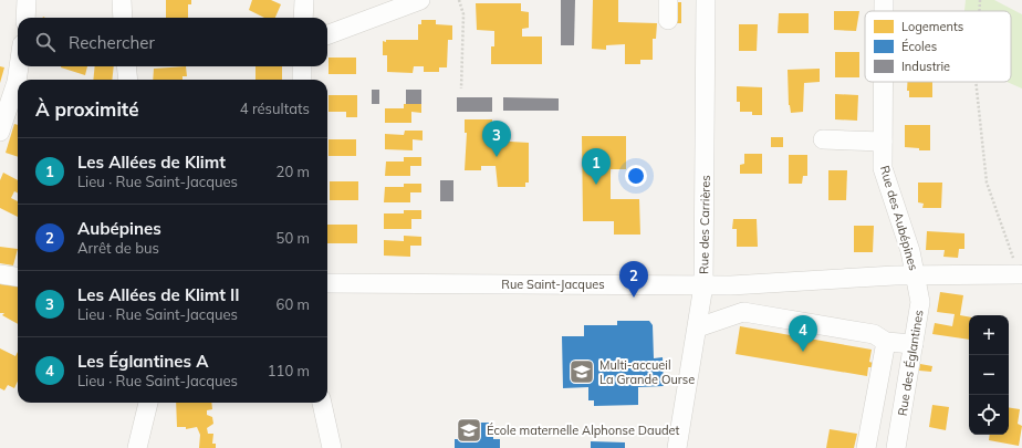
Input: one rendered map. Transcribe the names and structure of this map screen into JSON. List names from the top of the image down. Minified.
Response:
{"streets":{"street":["Rue des Aubépines","Rue des Carrières","Rue Saint-Jacques","Rue des Églantines"]},"crossings":[["Rue des Aubépines","Rue Saint-Jacques"],["Rue des Aubépines","Rue des Églantines"],["Rue des Carrières","Rue Saint-Jacques"],["Rue Saint-Jacques","Rue des Églantines"]],"places":{"school or university":["Multi-accueil La Grande Ourse","École maternelle Alphonse Daudet"]},"legend":["Logements","Écoles","Industrie"],"page":{"search":"Rechercher","heading":["À proximité","4 résultats"],"pins":["3","1","2","4"],"list":[{"mark":"1","name":"Les Allées de Klimt","note":"Lieu · Rue Saint-Jacques","value":"20 m"},{"mark":"2","name":"Aubépines","note":"Arrêt de bus","value":"50 m"},{"mark":"3","name":"Les Allées de Klimt II","note":"Lieu · Rue Saint-Jacques","value":"60 m"},{"mark":"4","name":"Les Églantines A","note":"Lieu · Rue Saint-Jacques","value":"110 m"}],"map_buttons":["+","−"]}}
